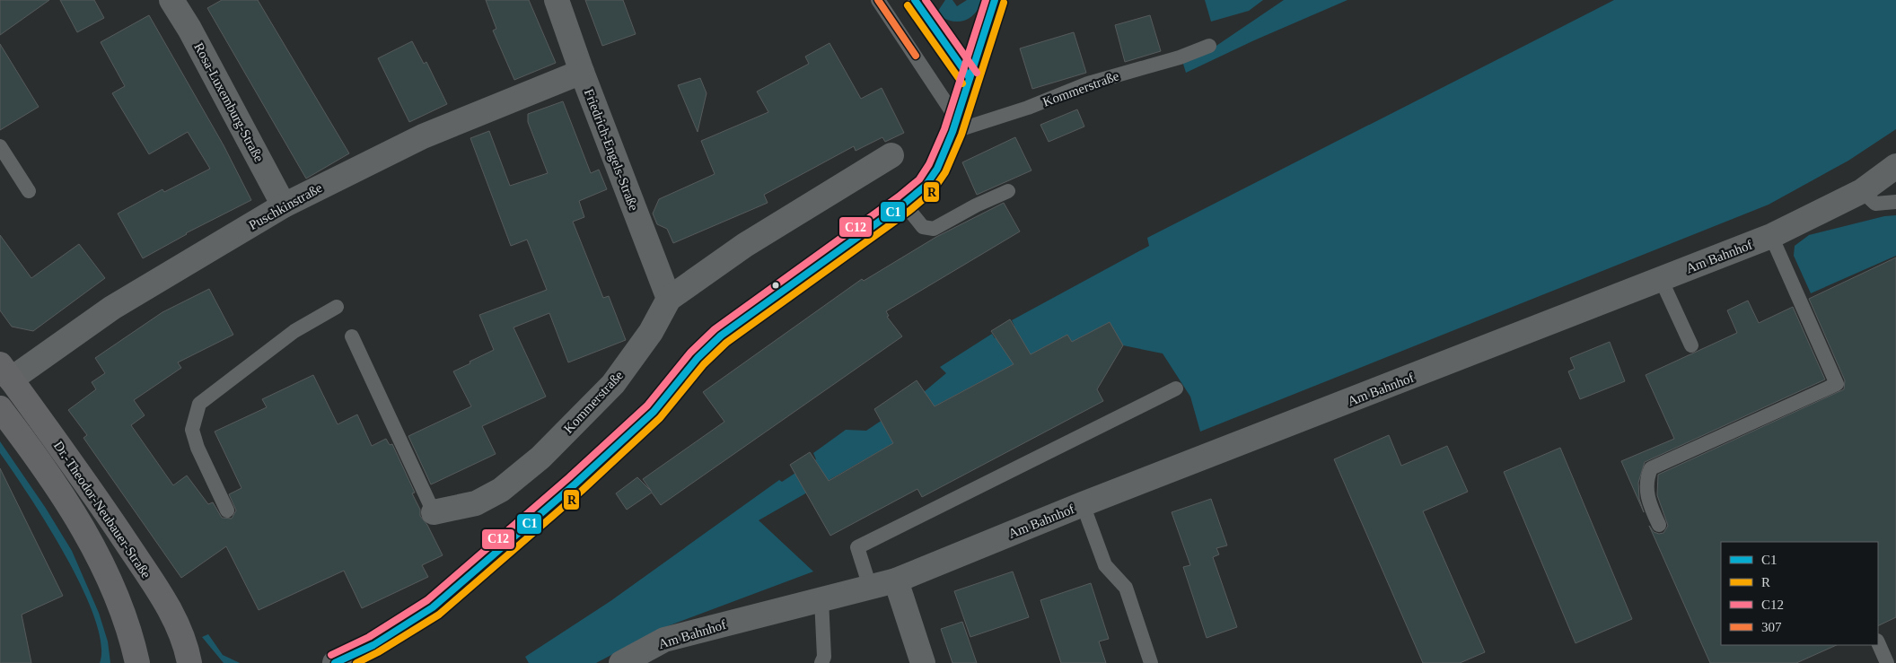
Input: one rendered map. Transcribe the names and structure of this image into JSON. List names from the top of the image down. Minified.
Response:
{"streets":{"main road":["Dr.-Theodor-Neubauer-Straße"],"street":["Kommerstraße","Rosa-Luxemburg-Straße","Friedrich-Engels-Straße","Puschkinstraße","Am Bahnhof"]},"crossings":[["Kommerstraße","Friedrich-Engels-Straße"],["Rosa-Luxemburg-Straße","Puschkinstraße"],["Friedrich-Engels-Straße","Puschkinstraße"],["Puschkinstraße","Dr.-Theodor-Neubauer-Straße"]],"lines":["transit line C1","transit line C12","transit line 307","transit line R"],"legend":["C1","R","C12","307"]}
